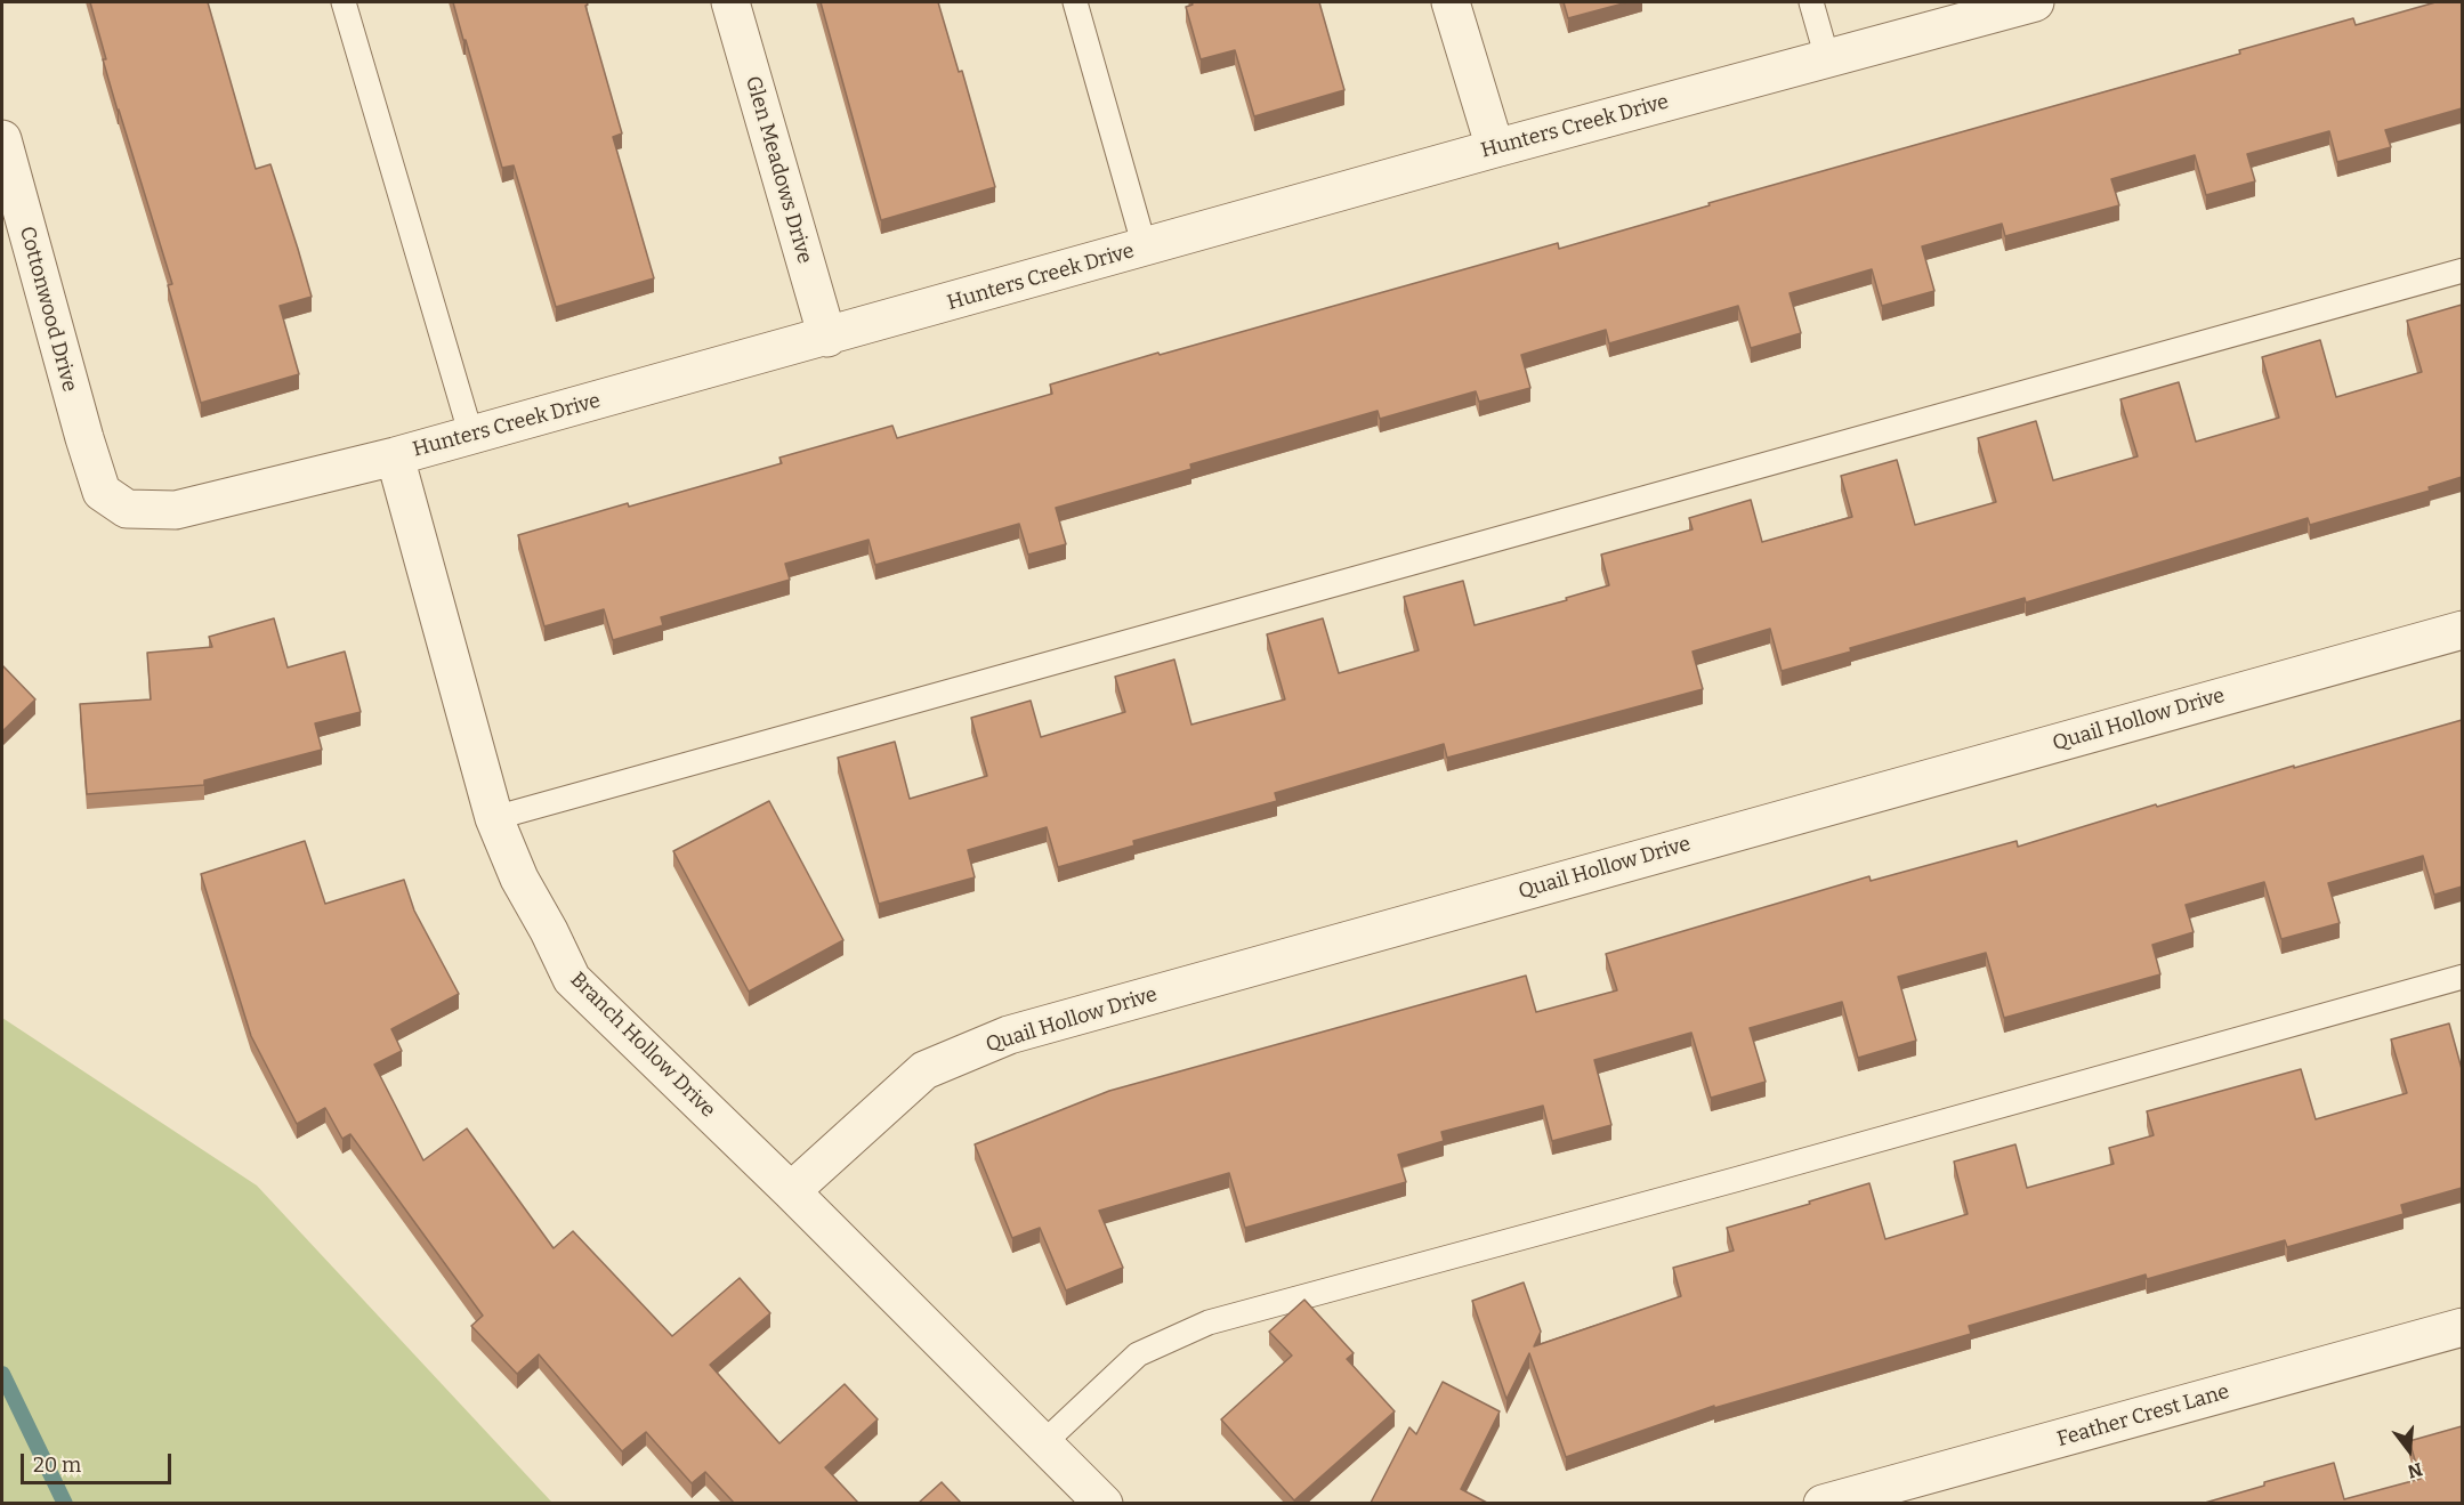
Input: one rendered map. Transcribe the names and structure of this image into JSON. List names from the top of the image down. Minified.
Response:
{"streets":{"street":["Hunters Creek Drive","Glen Meadows Drive","Cottonwood Drive","Quail Hollow Drive","Branch Hollow Drive","Feather Crest Lane"]},"crossings":[["Hunters Creek Drive","Glen Meadows Drive"],["Hunters Creek Drive","Cottonwood Drive"],["Hunters Creek Drive","Branch Hollow Drive"],["Quail Hollow Drive","Branch Hollow Drive"]],"scale_bar":"20 m","north":"bottom"}
